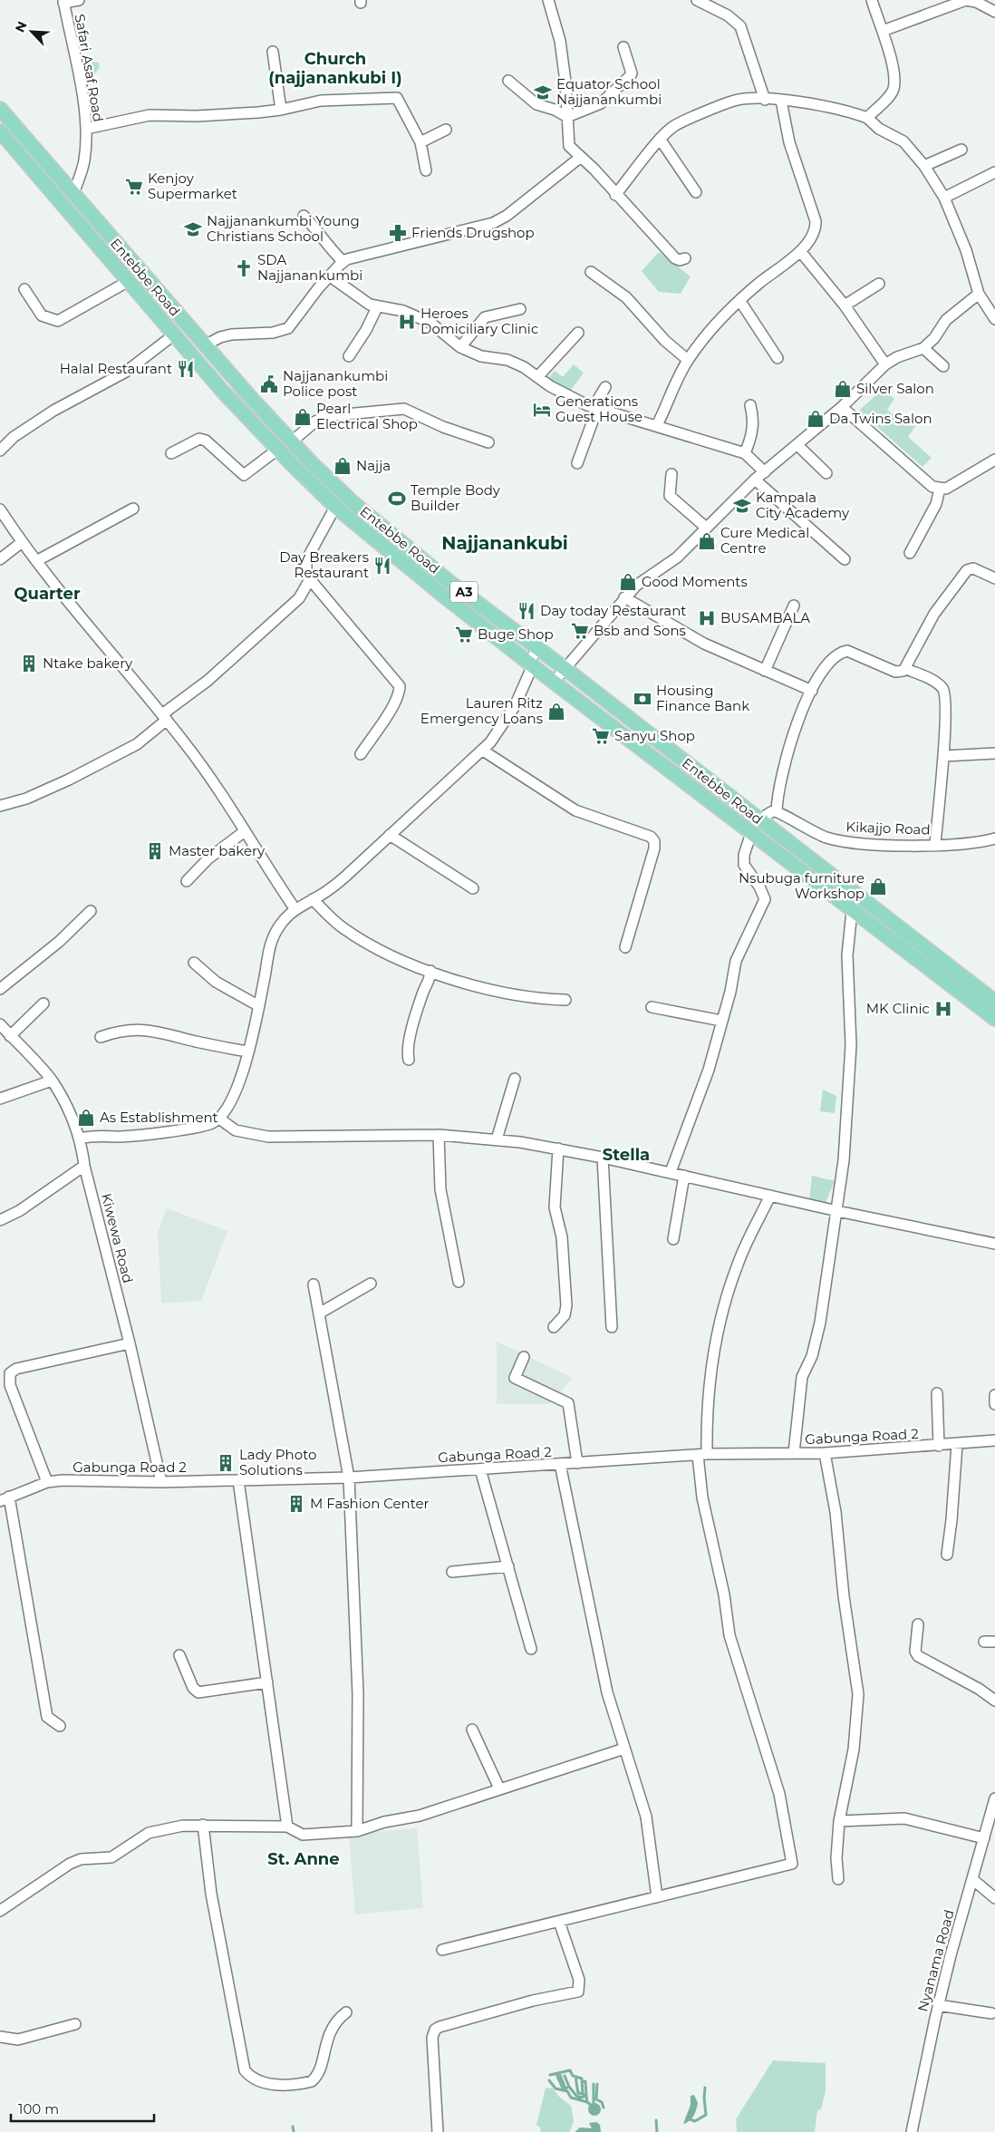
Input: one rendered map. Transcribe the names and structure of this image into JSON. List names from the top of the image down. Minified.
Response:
{"streets":{"main road":["Entebbe Road","A3"],"street":["Safari Asaf Road","Kikajjo Road","Kiwewa Road","Gabunga Road 2","Nyanama Road"]},"crossings":[["Safari Asaf Road","Entebbe Road"],["Kiwewa Road","Gabunga Road 2"]],"districts":["Church (najjanankubi I)","Najjanankubi","Quarter","Stella","St. Anne"],"places":{"school or university":["Equator School Najjanankumbi","Najjanankumbi Young Christians School","Kampala City Academy"],"supermarket":["Kenjoy Supermarket","Bsb and Sons","Buge Shop","Sanyu Shop"],"pharmacy":["Friends Drugshop"],"church":["SDA Najjanankumbi"],"hospital":["Heroes Domiciliary Clinic","BUSAMBALA","MK Clinic"],"restaurant":["Halal Restaurant","Day Breakers Restaurant","Day today Restaurant"],"public building":["Najjanankumbi Police post"],"shop":["Silver Salon","Pearl Electrical Shop","Da Twins Salon","Najja","Cure Medical Centre","Good Moments","Lauren Ritz Emergency Loans","Nsubuga furniture Workshop","As Establishment"],"hotel":["Generations Guest House"],"sports":["Temple Body Builder"],"building":["Ntake bakery","Master bakery","Lady Photo Solutions","M Fashion Center"],"bank":["Housing Finance Bank"]},"scale_bar":"100 m","north":"top left"}
